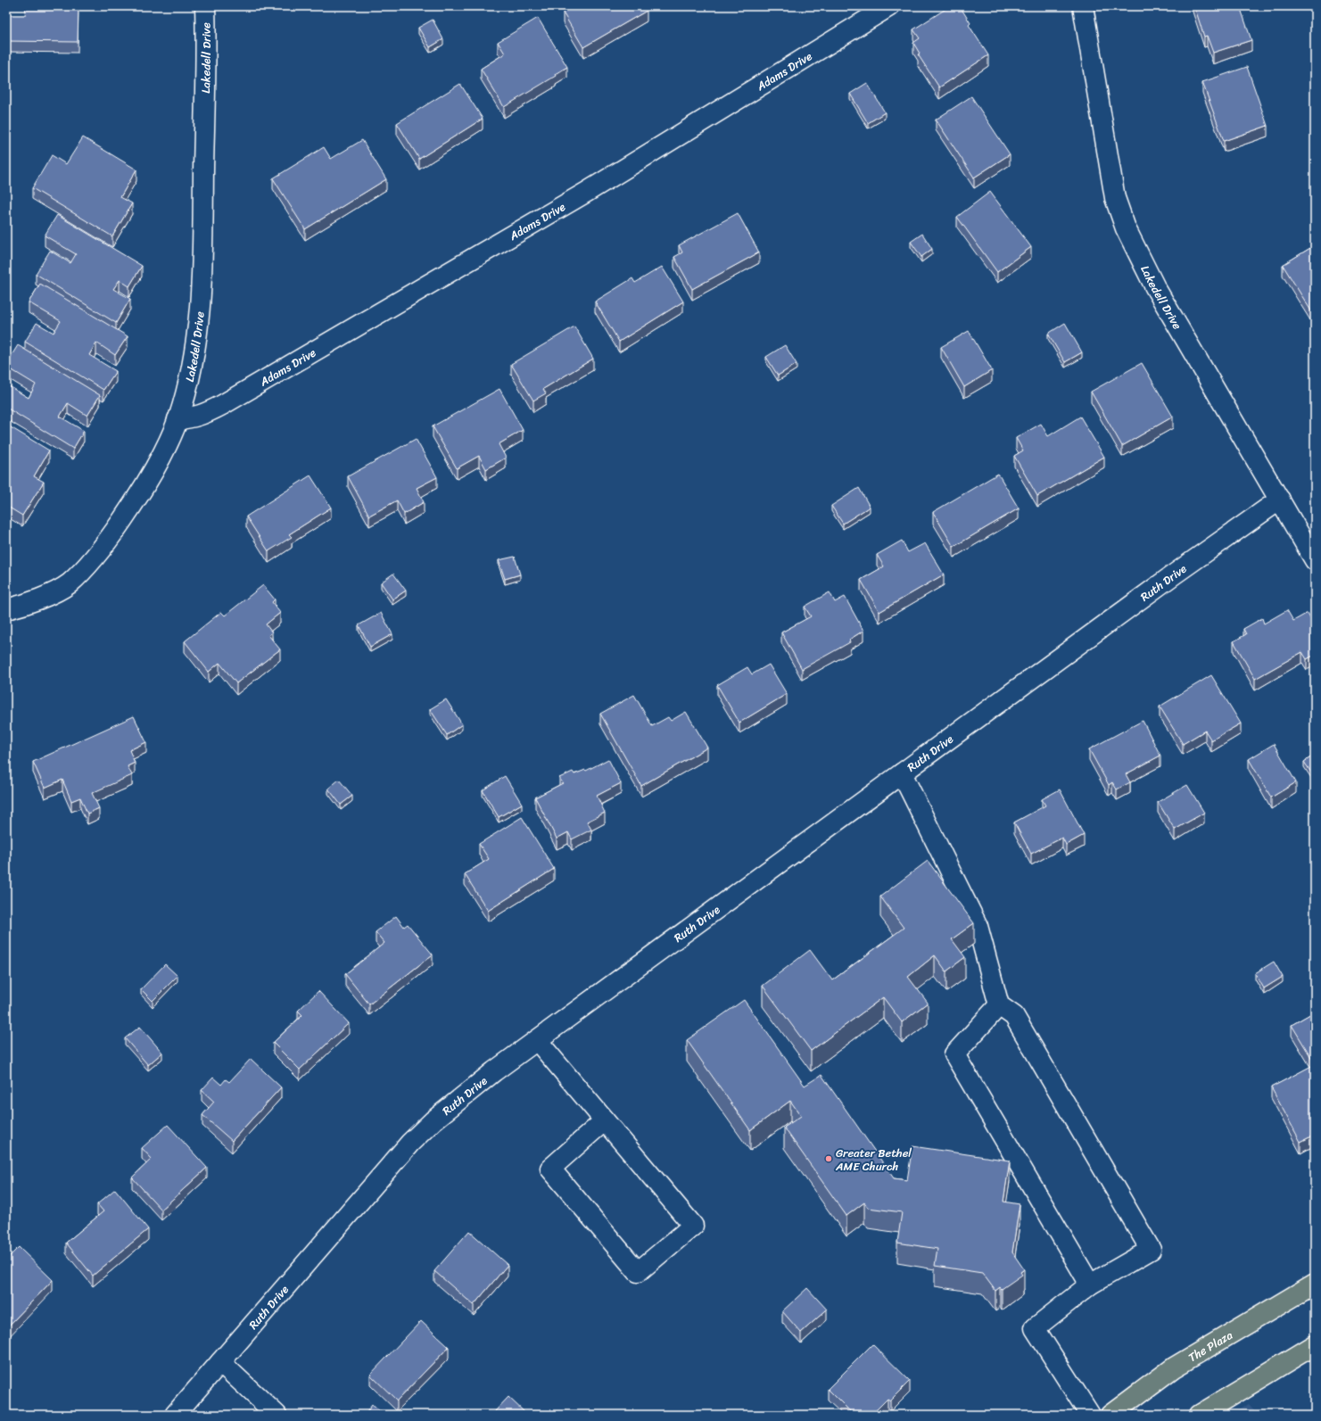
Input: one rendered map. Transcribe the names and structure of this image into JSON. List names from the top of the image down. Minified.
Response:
{"streets":{"main road":["The Plaza"],"street":["Lakedell Drive","Adams Drive","Ruth Drive"]},"crossings":[["Lakedell Drive","Adams Drive"],["Lakedell Drive","Ruth Drive"]],"places":["Greater Bethel AME Church"]}
